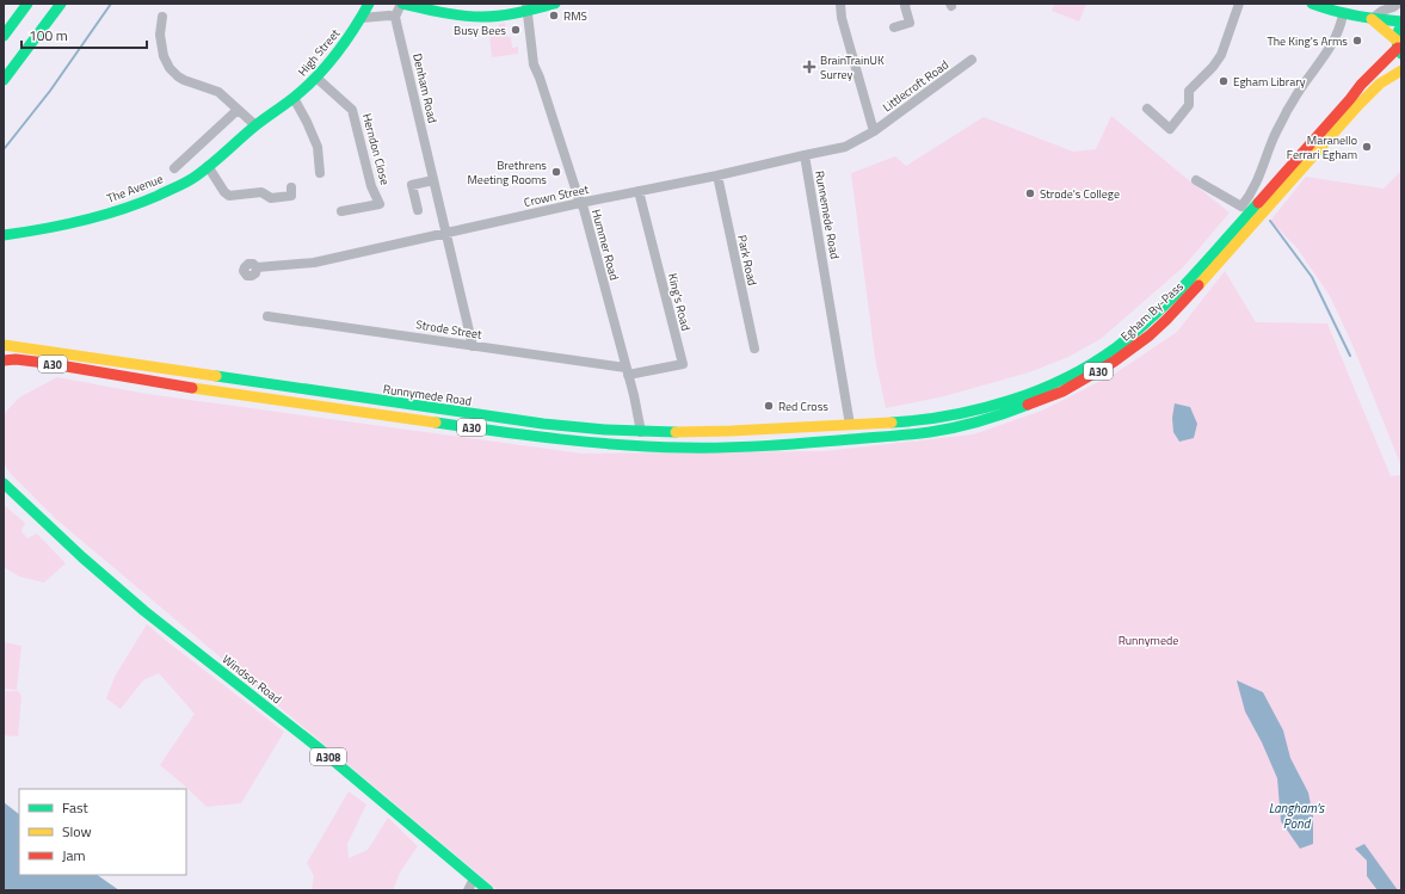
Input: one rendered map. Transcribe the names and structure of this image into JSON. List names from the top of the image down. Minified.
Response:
{"streets":{"main road":["High Street","The Avenue","Egham By-Pass","A30","Runnymede Road","Windsor Road","A308"],"street":["Littlecroft Road","Denham Road","Herndon Close","Crown Street","Runnemede Road","Hummer Road","Park Road","King's Road","Strode Street"]},"crossings":[["High Street","Herndon Close"],["High Street","The Avenue"],["Littlecroft Road","Runnemede Road"],["Denham Road","Crown Street"],["Denham Road","Strode Street"],["Crown Street","Runnemede Road"],["Crown Street","Hummer Road"],["Crown Street","Park Road"],["Crown Street","King's Road"],["Runnemede Road","Egham By-Pass"],["Runnemede Road","Runnymede Road"],["Hummer Road","King's Road"],["Hummer Road","Strode Street"],["Hummer Road","Runnymede Road"],["King's Road","Strode Street"],["Egham By-Pass","Runnymede Road"]],"water":["Langham's Pond"],"parks":["Runnymede"],"places":{"other":["RMS","Busy Bees","The King's Arms","Egham Library","Maranello Ferrari Egham","Brethrens Meeting Rooms","Strode's College","Red Cross"],"health":["BrainTrainUK Surrey"]},"legend":["Fast","Slow","Jam"],"scale_bar":"100 m"}
